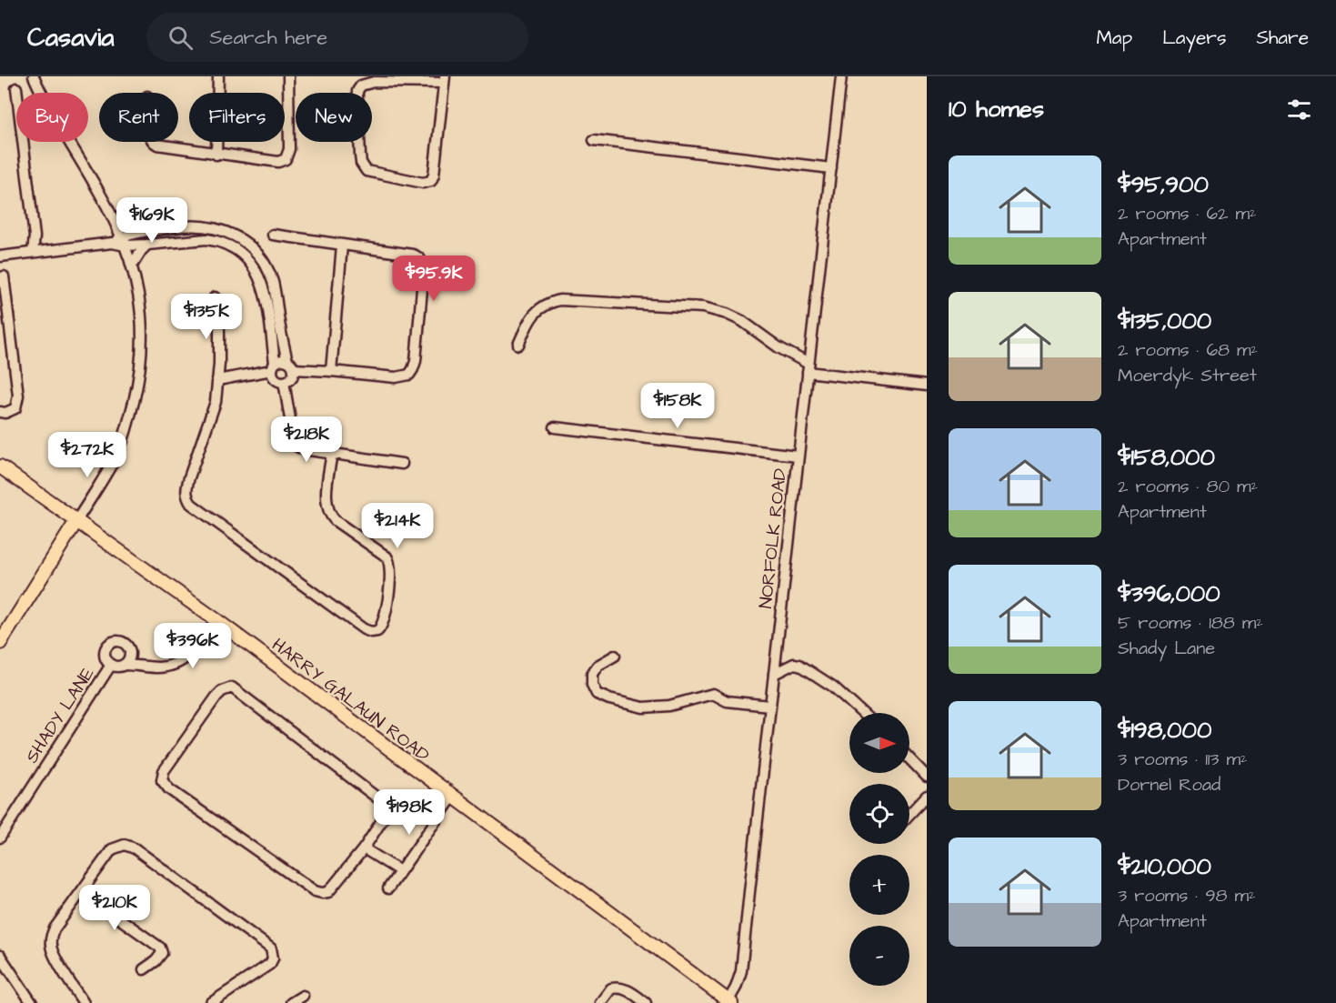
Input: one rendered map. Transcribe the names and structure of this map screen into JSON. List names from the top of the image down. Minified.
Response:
{"streets":{"main road":["HARRY GALAUN ROAD"],"street":["NORFOLK ROAD","SHADY LANE"]},"crossings":[["NORFOLK ROAD","HARRY GALAUN ROAD"],["HARRY GALAUN ROAD","SHADY LANE"]],"north":"right","page":{"header":"Casavia","search":"Search here","nav":["Map","Layers","Share"],"heading":"10 homes","chip":["Buy","Rent","Filters","New"],"list":[{"name":"$95,900","note":"2 rooms · 62 m² · Apartment"},{"name":"$135,000","note":"2 rooms · 68 m² · Moerdyk Street"},{"name":"$158,000","note":"2 rooms · 80 m² · Apartment"},{"name":"$396,000","note":"5 rooms · 188 m² · Shady Lane"},{"name":"$198,000","note":"3 rooms · 113 m² · Dornel Road"},{"name":"$210,000","note":"3 rooms · 98 m² · Apartment"}],"price":["$169K","$95.9K","$135K","$158K","$218K","$272K","$214K","$396K","$198K","$210K"],"map_buttons":["+","−"]}}
